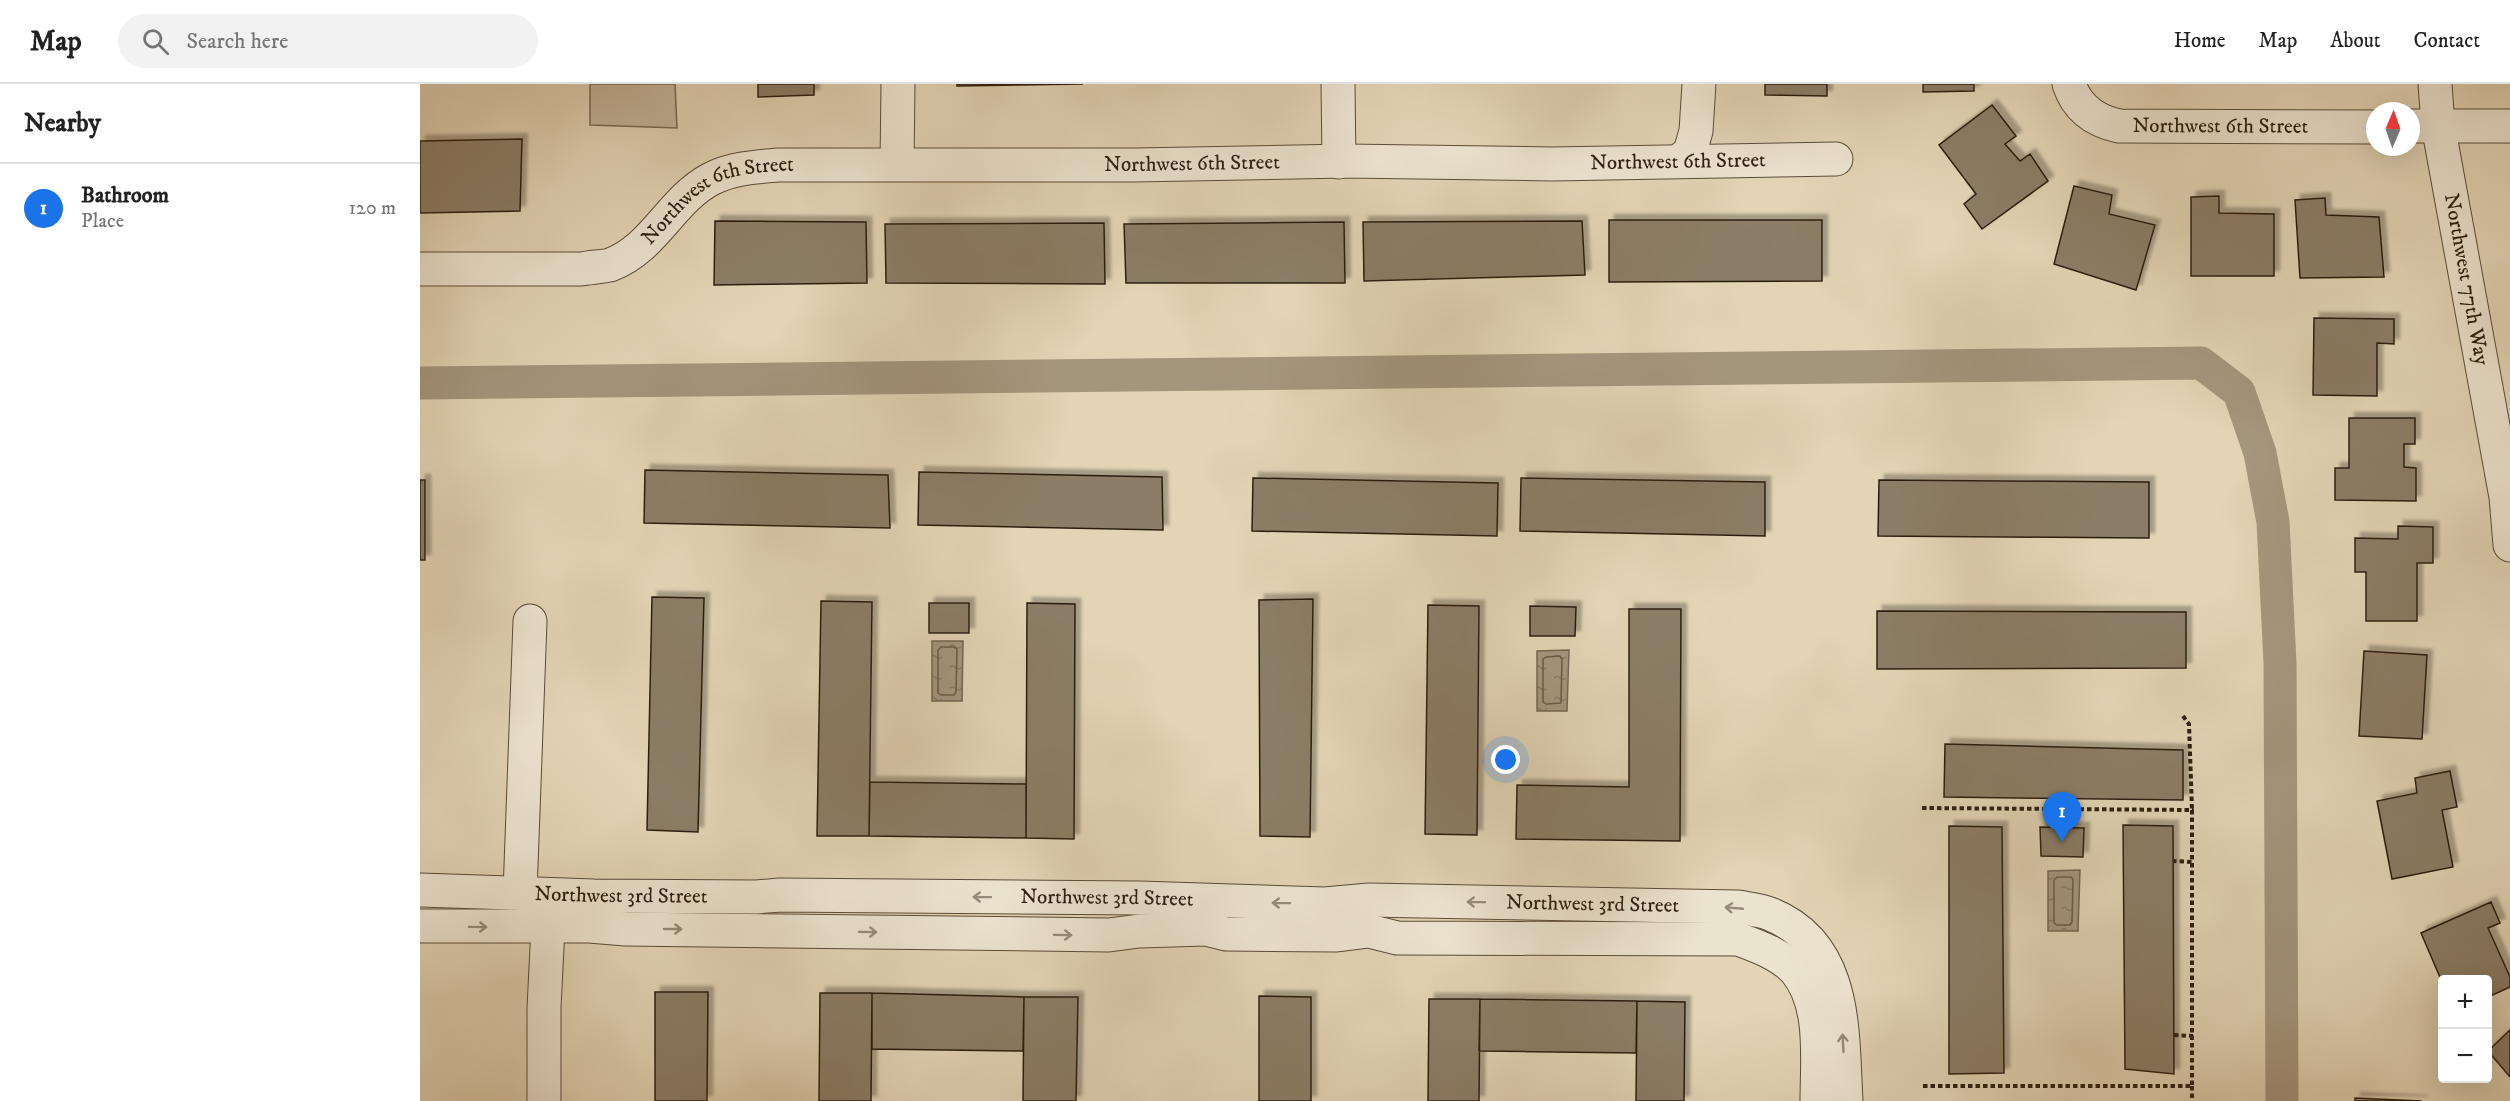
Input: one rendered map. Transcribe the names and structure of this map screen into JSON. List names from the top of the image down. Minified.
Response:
{"streets":{"street":["Northwest 6th Street","Northwest 77th Way","Northwest 3rd Street"]},"north":"top","page":{"header":"Map","search":"Search here","nav":["Home","Map","About","Contact"],"heading":"Nearby","list":[{"mark":"1","name":"Bathroom","note":"Place","value":"120 m"}],"pins":"1","map_buttons":["+","−"]}}
